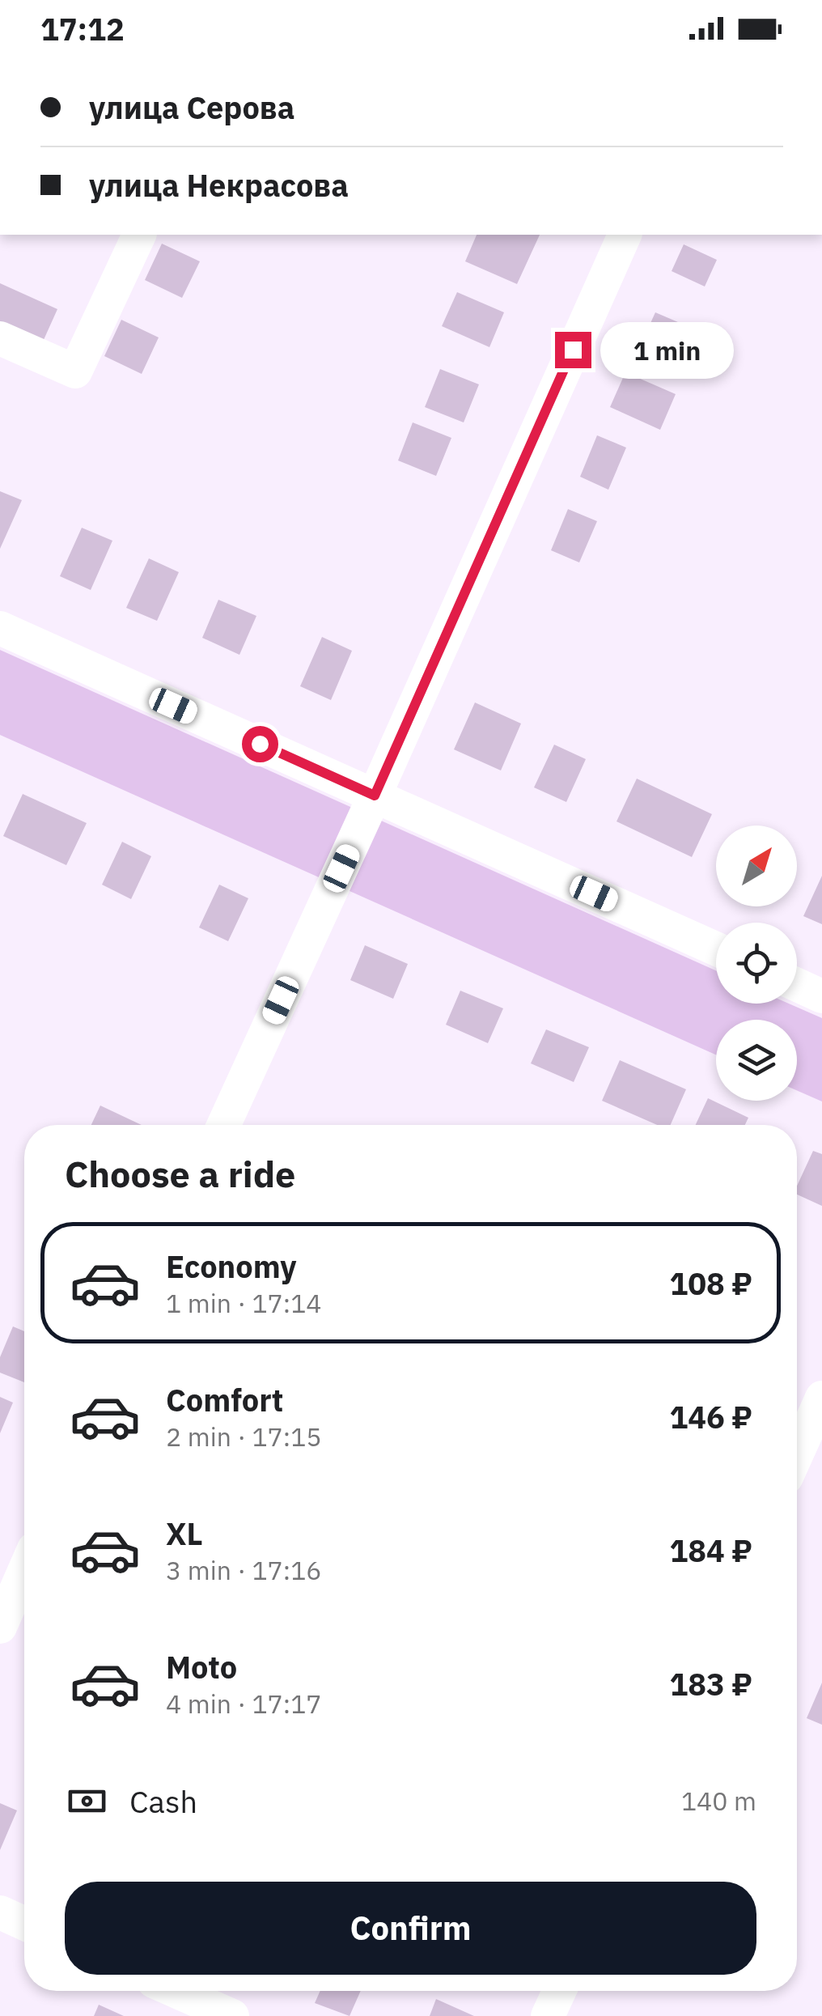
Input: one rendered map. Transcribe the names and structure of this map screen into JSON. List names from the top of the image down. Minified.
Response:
{"north":"top right","page":{"status":"17:12","banner":["улица Серова","улица Некрасова"],"bubble":"1 min","heading":"Choose a ride","list":[{"name":"Economy","note":"1 min · 17:14","value":"108 ₽"},{"name":"Comfort","note":"2 min · 17:15","value":"146 ₽"},{"name":"XL","note":"3 min · 17:16","value":"184 ₽"},{"name":"Moto","note":"4 min · 17:17","value":"183 ₽"}],"pay":["Cash","140 m"],"buttons":"Confirm"}}
